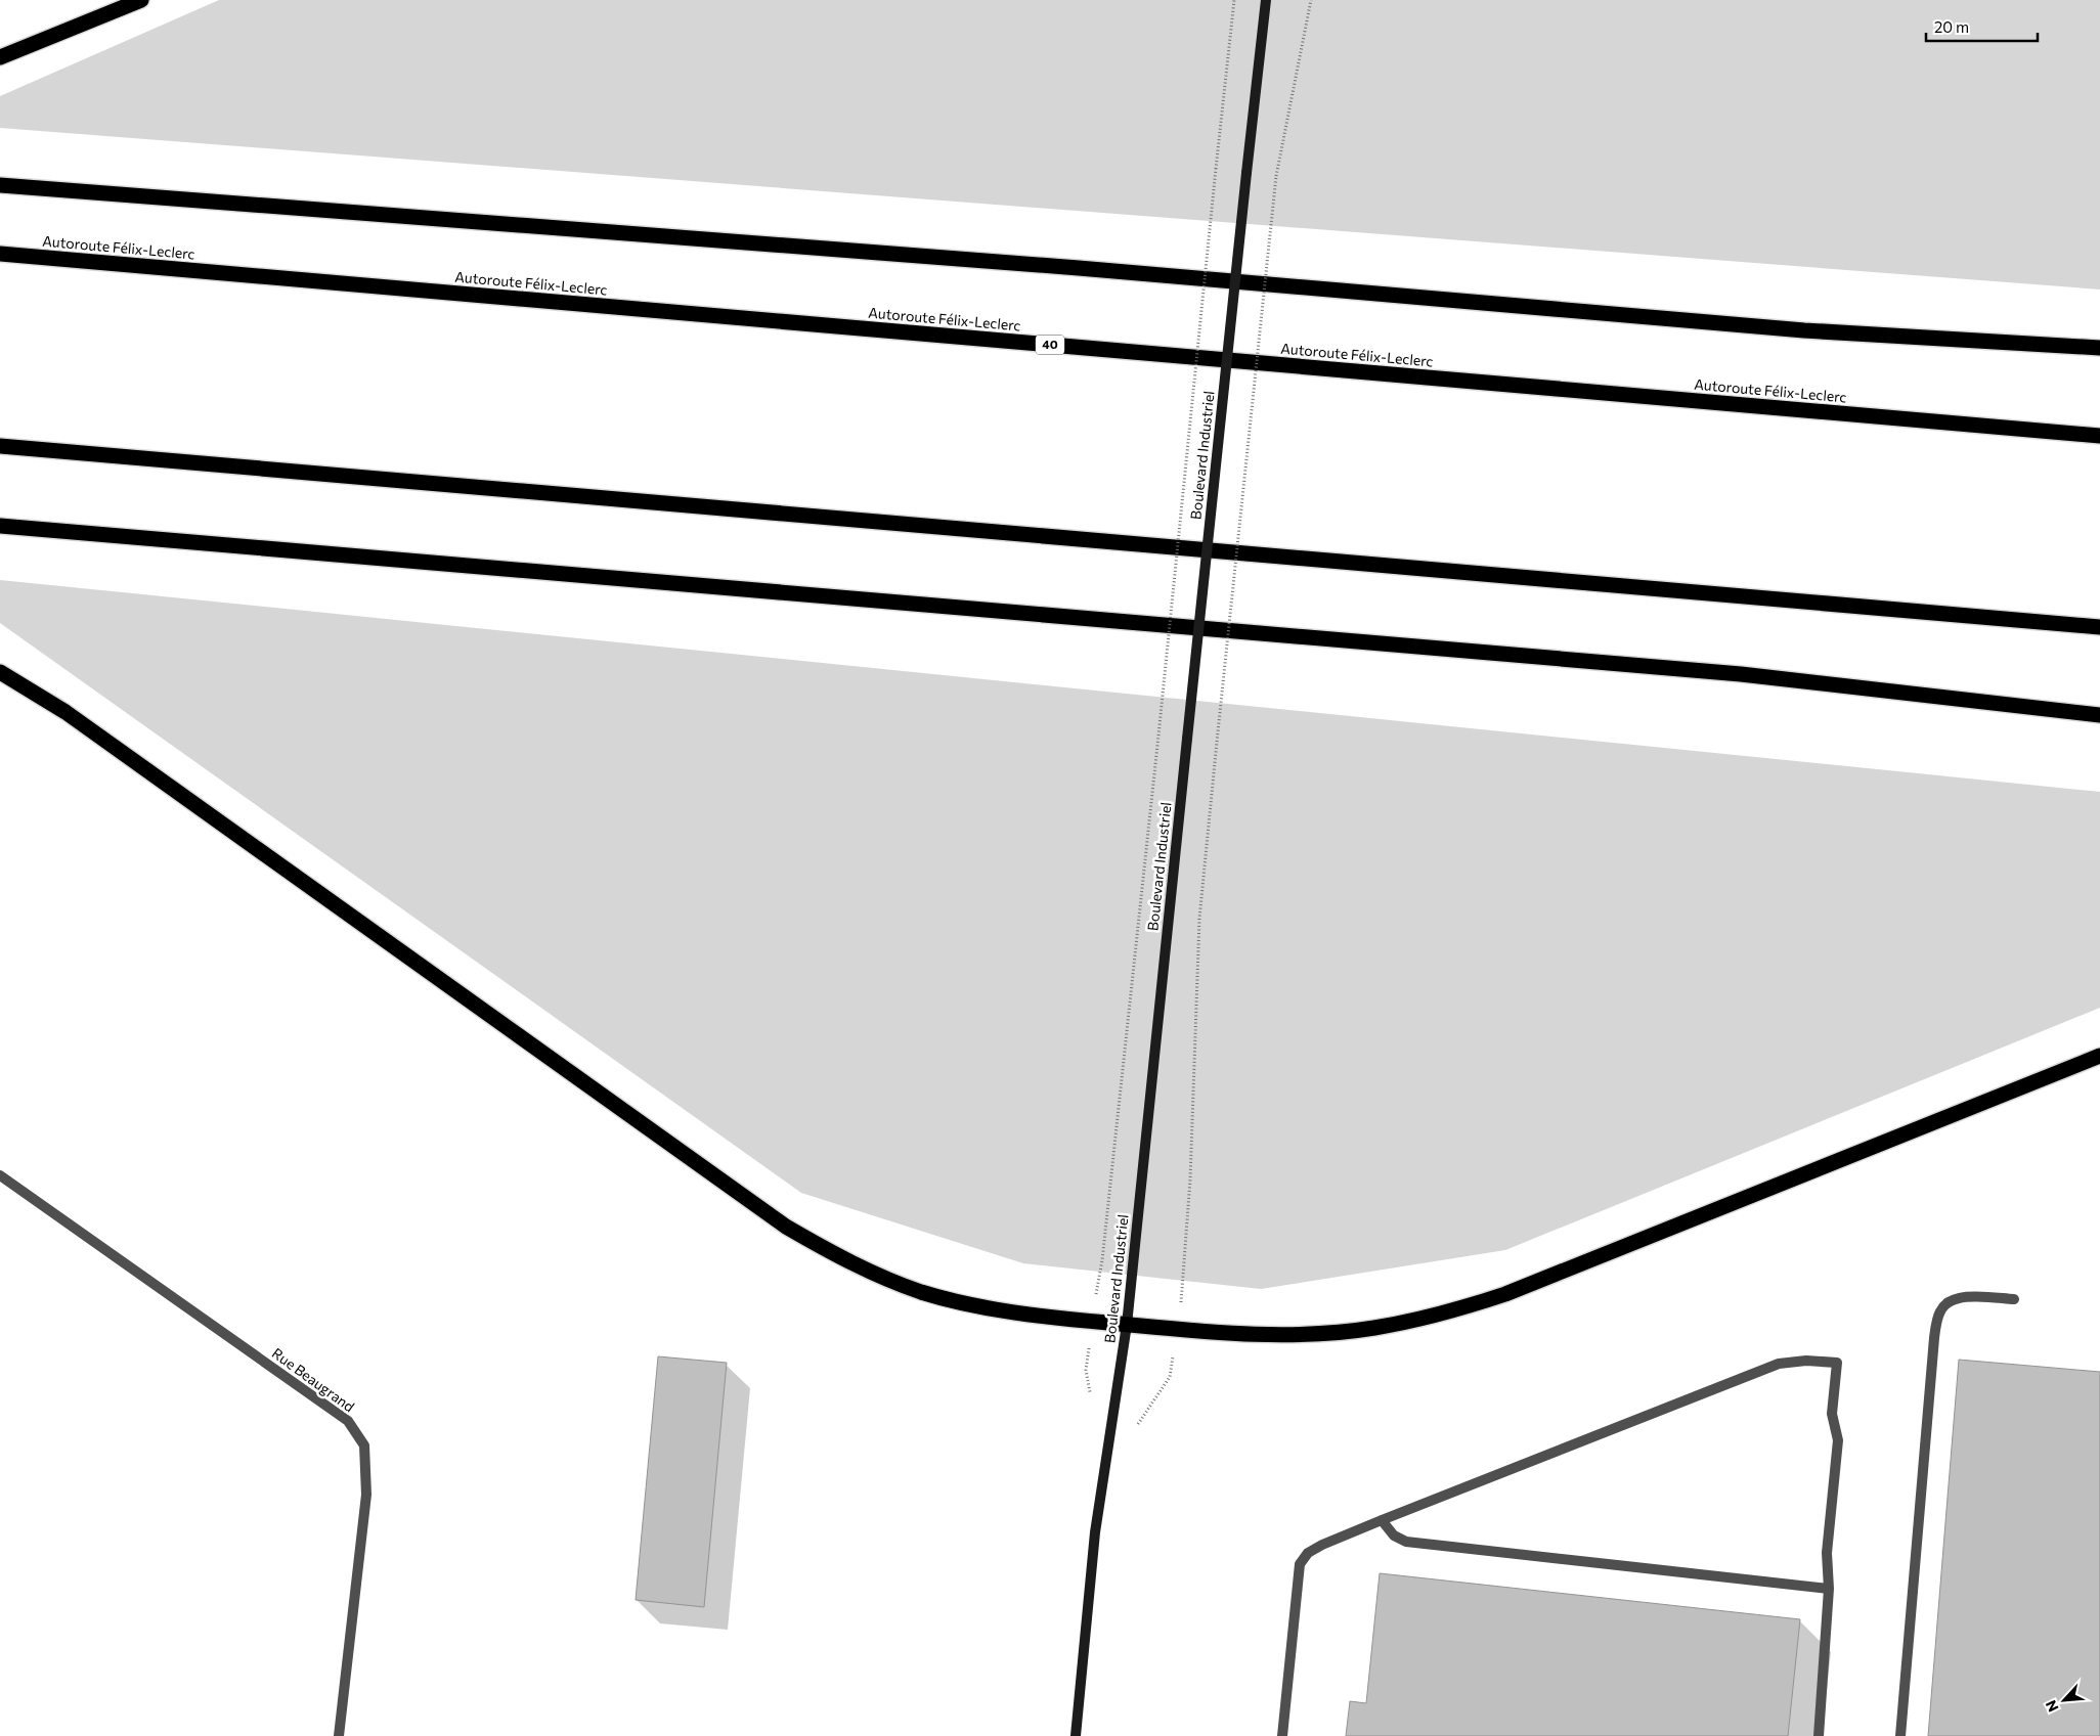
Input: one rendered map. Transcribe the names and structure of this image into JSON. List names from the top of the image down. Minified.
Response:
{"streets":{"highway":["Autoroute Félix-Leclerc","40"],"street":["Boulevard Industriel","Rue Beaugrand"]},"scale_bar":"20 m","north":"bottom left"}
